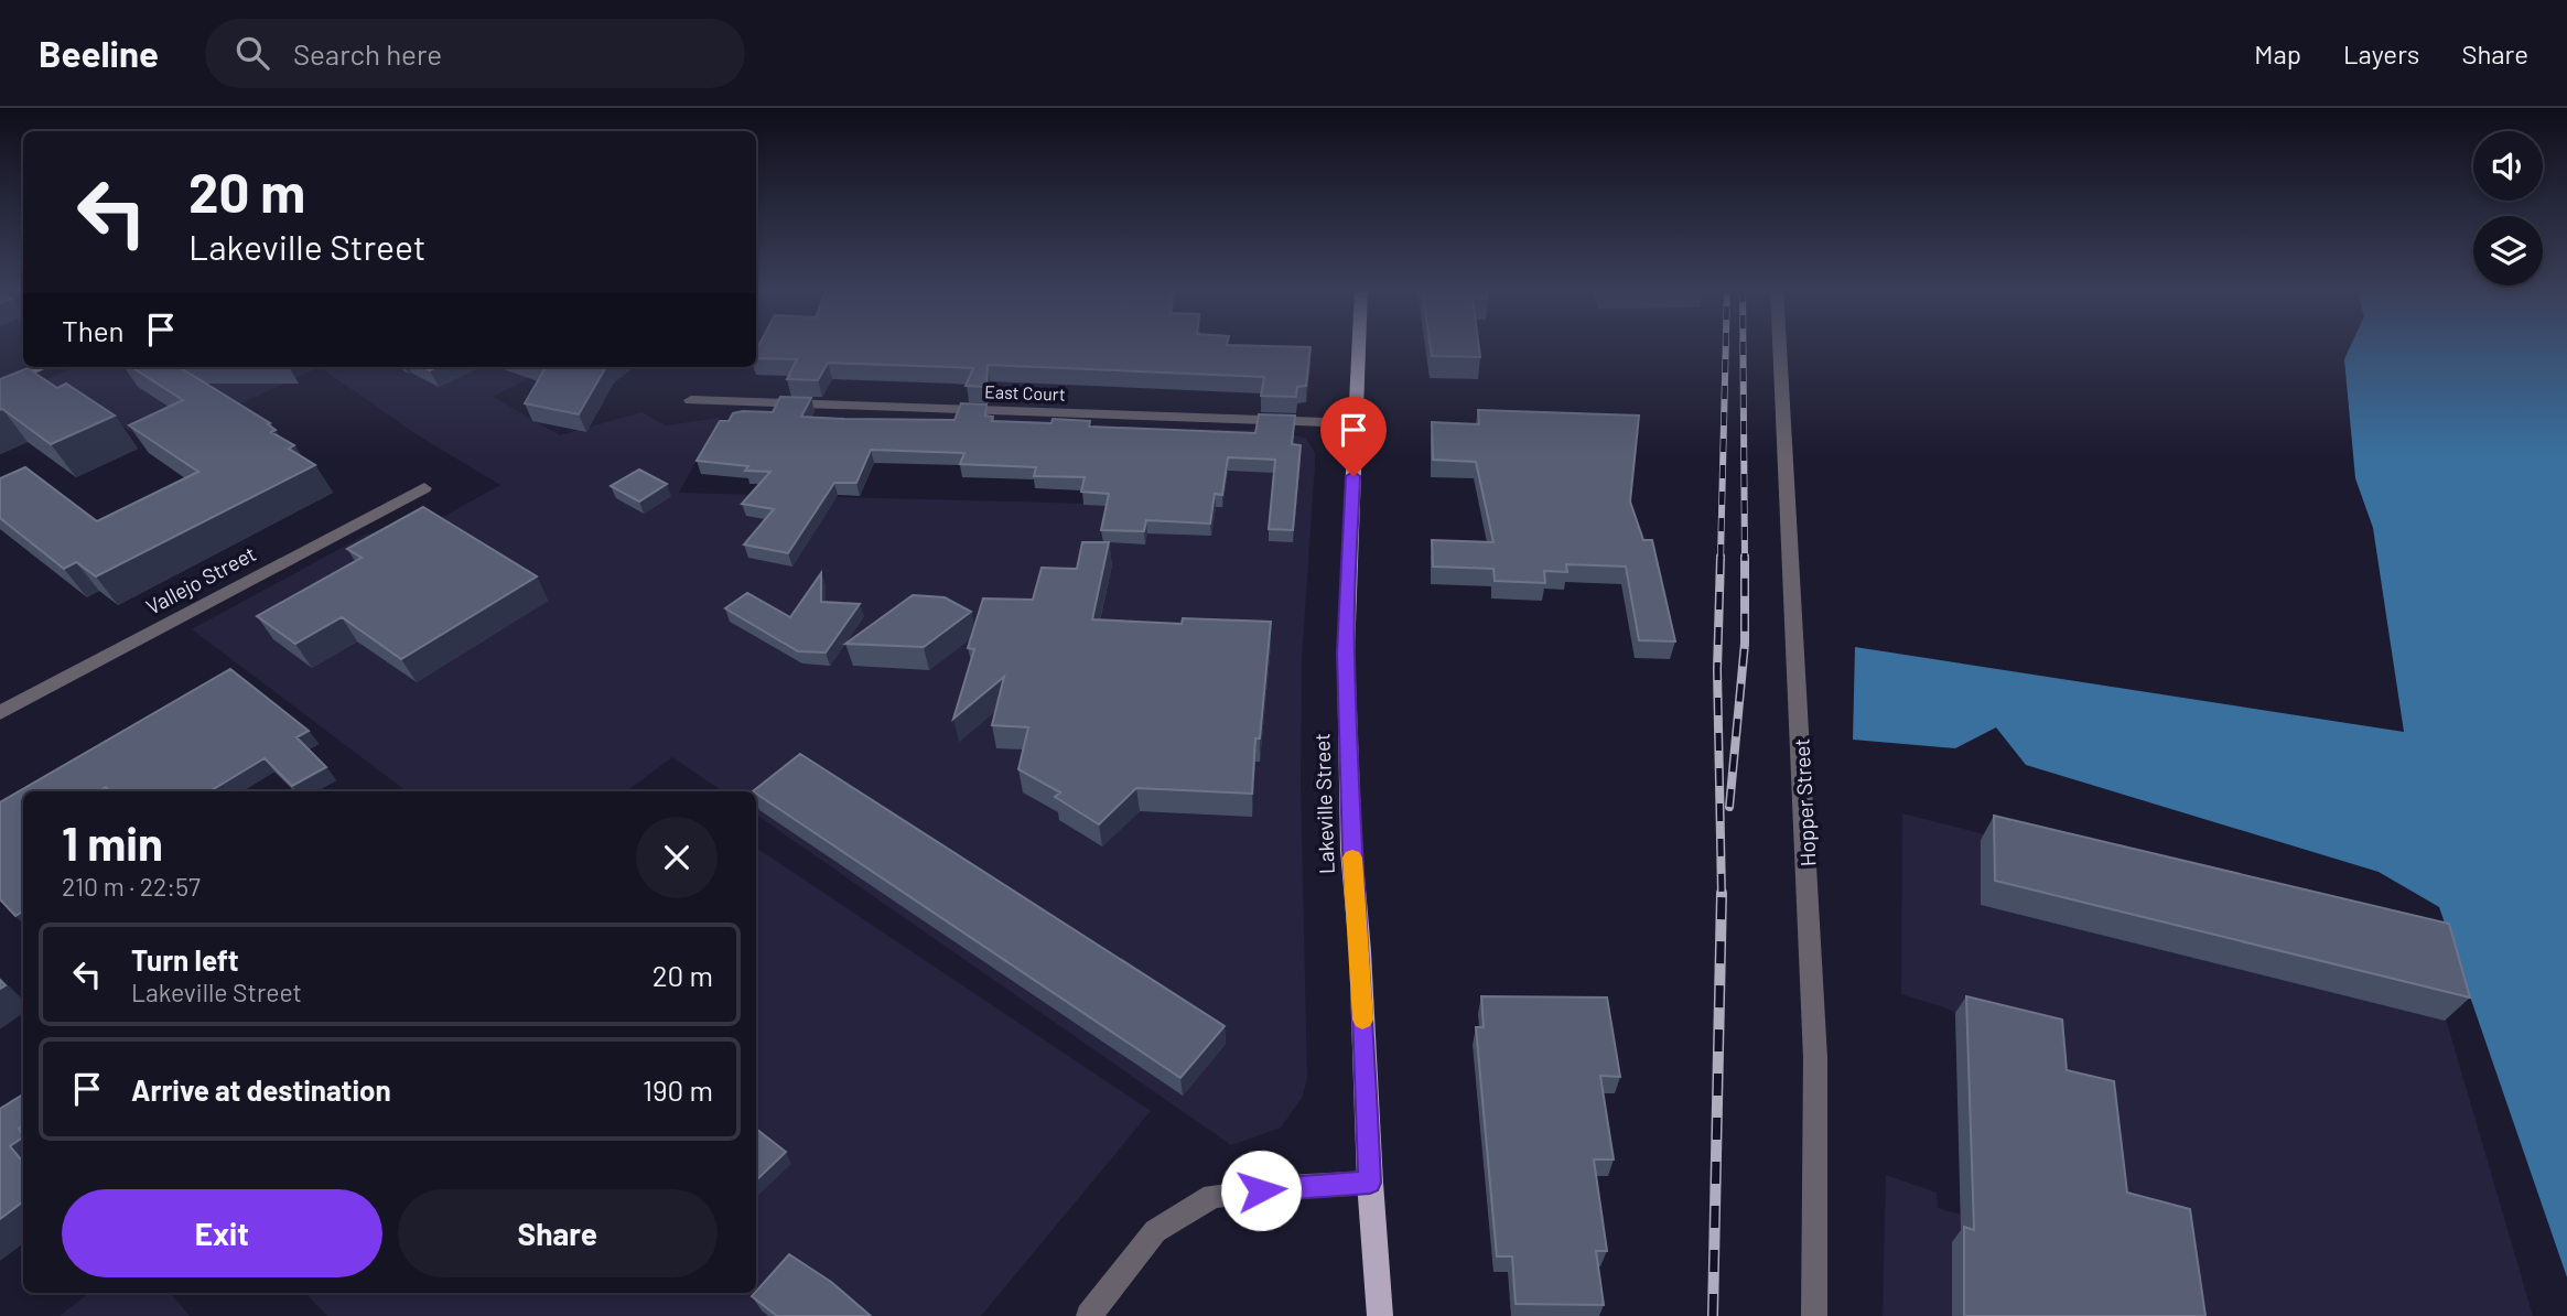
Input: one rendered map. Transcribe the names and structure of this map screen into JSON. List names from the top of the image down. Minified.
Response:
{"streets":{"main road":["Lakeville Street"],"street":["East Court","Vallejo Street","Hopper Street"]},"crossings":[["East Court","Lakeville Street"]],"page":{"header":"Beeline","search":"Search here","nav":["Map","Layers","Share"],"turn":["20 m","Lakeville Street"],"then":"Then","heading":["1 min","210 m · 22:57"],"list":[{"name":"Turn left","note":"Lakeville Street","value":"20 m"},{"name":"Arrive at destination","value":"190 m"}],"buttons":["Exit","Share"]}}
